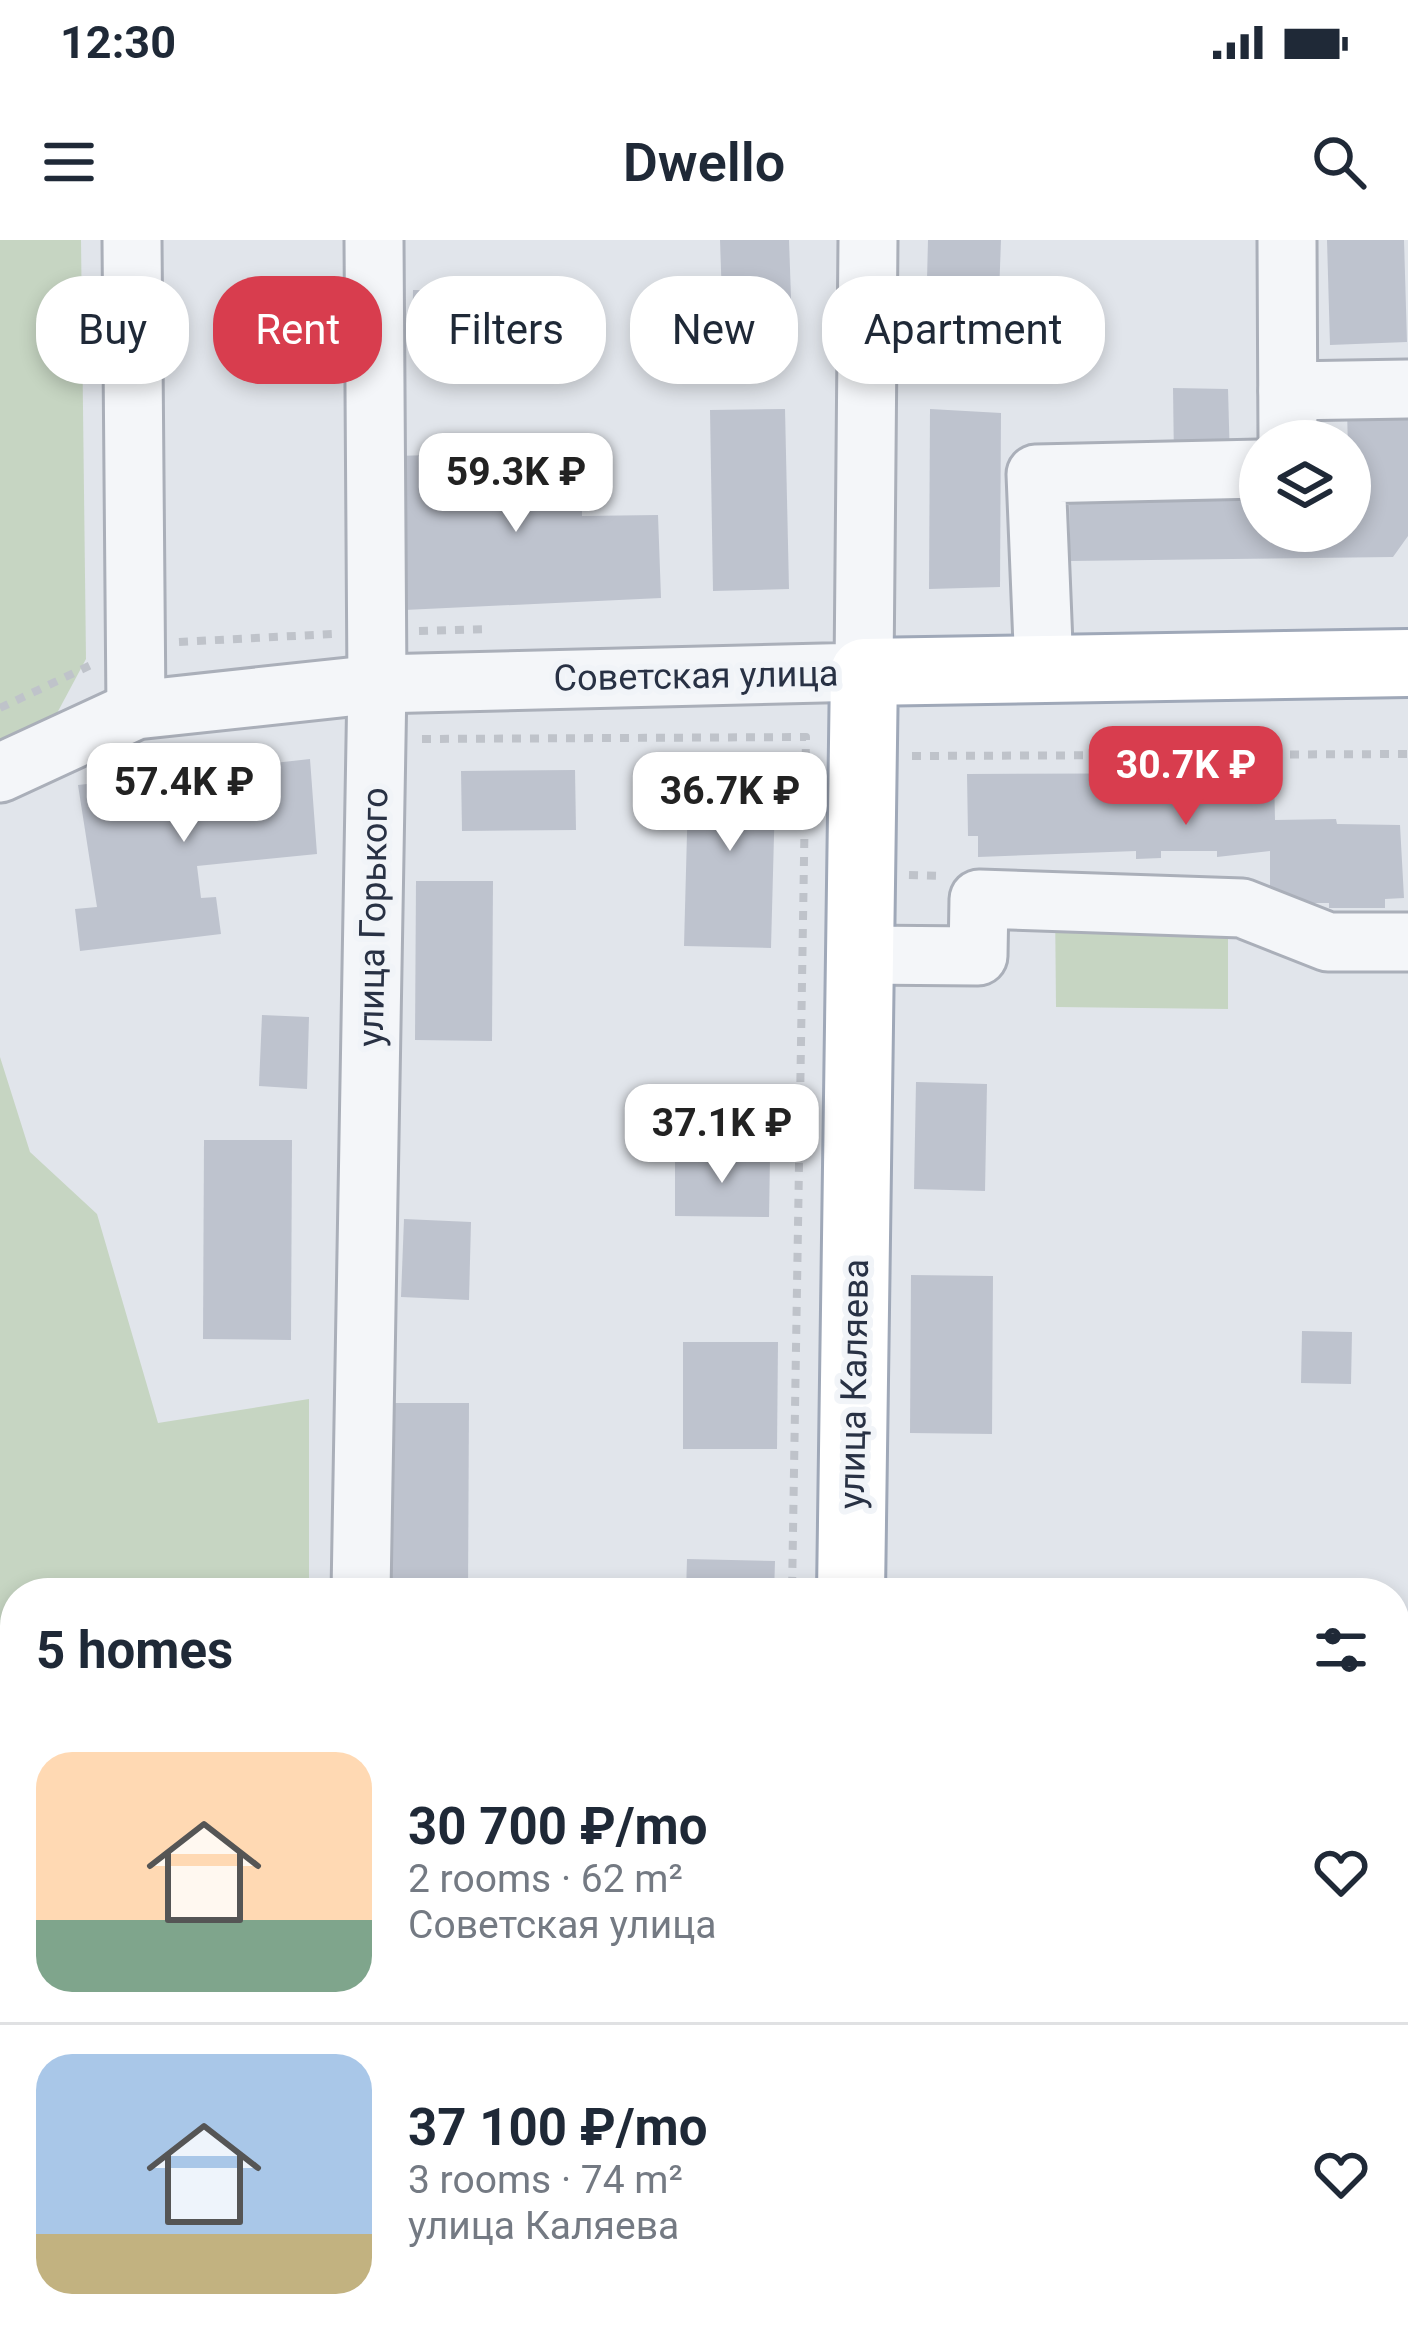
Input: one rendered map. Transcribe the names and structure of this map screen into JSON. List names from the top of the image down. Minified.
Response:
{"streets":{"main road":["Советская улица","улица Каляева"],"street":["улица Горького"]},"crossings":[["Советская улица","улица Горького"],["Советская улица","улица Каляева"]],"page":{"status":"12:30","header":"Dwello","chip":["Buy","Rent","Filters","New","Apartment"],"price":["59.3K ₽","30.7K ₽","57.4K ₽","36.7K ₽","37.1K ₽"],"heading":"5 homes","list":[{"name":"30 700 ₽/mo","note":"2 rooms · 62 m² · Советская улица"},{"name":"37 100 ₽/mo","note":"3 rooms · 74 m² · улица Каляева"}]}}
